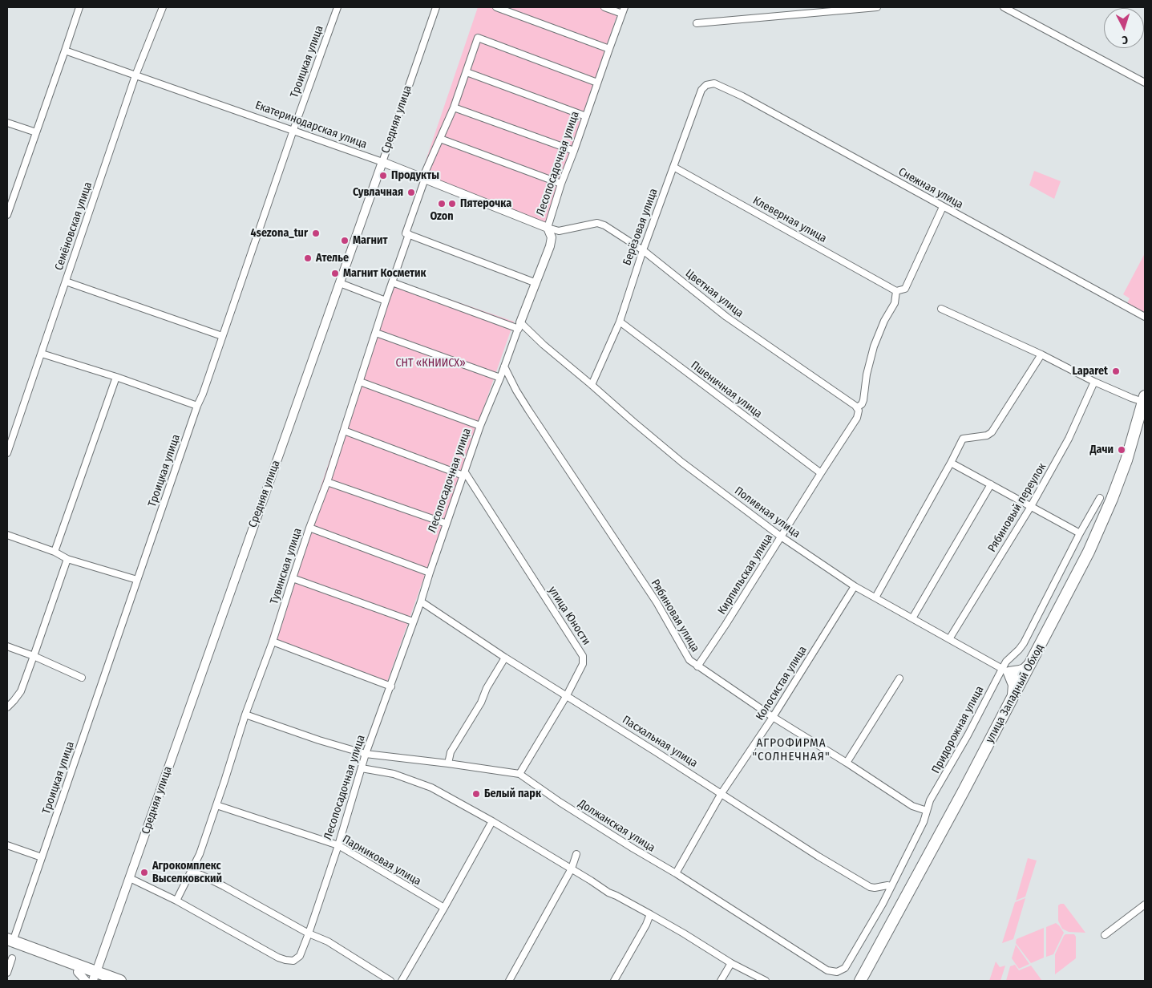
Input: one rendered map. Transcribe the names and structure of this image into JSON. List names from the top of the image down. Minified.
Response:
{"streets":{"highway":["улица Западный Обход"],"street":["Троицкая улица","Средняя улица","Екатеринодарская улица","Лесопосадочная улица","Снежная улица","Клеверная улица","Семёновская улица","Берёзовая улица","Цветная улица","Пшеничная улица","Рябиновый переулок","Поливная улица","Тувинская улица","Кирпильская улица","улица Юности","Рябиновая улица","Колосистая улица","Придорожная улица","Пасхальная улица","Должанская улица","Парниковая улица"]},"crossings":[["Троицкая улица","Екатеринодарская улица"],["Средняя улица","Екатеринодарская улица"],["Екатеринодарская улица","Лесопосадочная улица"],["Екатеринодарская улица","Семёновская улица"],["Екатеринодарская улица","Цветная улица"],["Екатеринодарская улица","Тувинская улица"],["Лесопосадочная улица","Цветная улица"],["Лесопосадочная улица","Поливная улица"],["Лесопосадочная улица","Тувинская улица"],["Лесопосадочная улица","улица Юности"],["Лесопосадочная улица","Рябиновая улица"],["Лесопосадочная улица","Пасхальная улица"],["Лесопосадочная улица","Должанская улица"],["Лесопосадочная улица","Парниковая улица"],["Снежная улица","Берёзовая улица"],["Клеверная улица","Берёзовая улица"],["Клеверная улица","Кирпильская улица"],["Берёзовая улица","Цветная улица"],["Берёзовая улица","Пшеничная улица"],["Берёзовая улица","Поливная улица"],["Цветная улица","Кирпильская улица"],["Пшеничная улица","Кирпильская улица"],["Рябиновый переулок","Поливная улица"],["Поливная улица","Кирпильская улица"],["Поливная улица","Колосистая улица"],["Поливная улица","улица Западный Обход"],["Поливная улица","Придорожная улица"],["Тувинская улица","Должанская улица"],["Тувинская улица","Парниковая улица"],["Кирпильская улица","Рябиновая улица"],["улица Юности","Пасхальная улица"],["улица Юности","Должанская улица"],["Рябиновая улица","Колосистая улица"],["Рябиновая улица","Придорожная улица"],["Колосистая улица","Пасхальная улица"],["Колосистая улица","Должанская улица"],["Придорожная улица","Пасхальная улица"],["Придорожная улица","Должанская улица"]],"districts":["АГРОФИРМА \"СОЛНЕЧНАЯ\""],"parks":["СНТ «КНИИСХ»"],"places":["Продукты","Сувлачная","Ozon","Пятерочка","4sezona_tur","Магнит","Ателье","Магнит Косметик","Laparet","Дачи","Белый парк","Агрокомплекс Выселковский"],"north":"bottom"}
